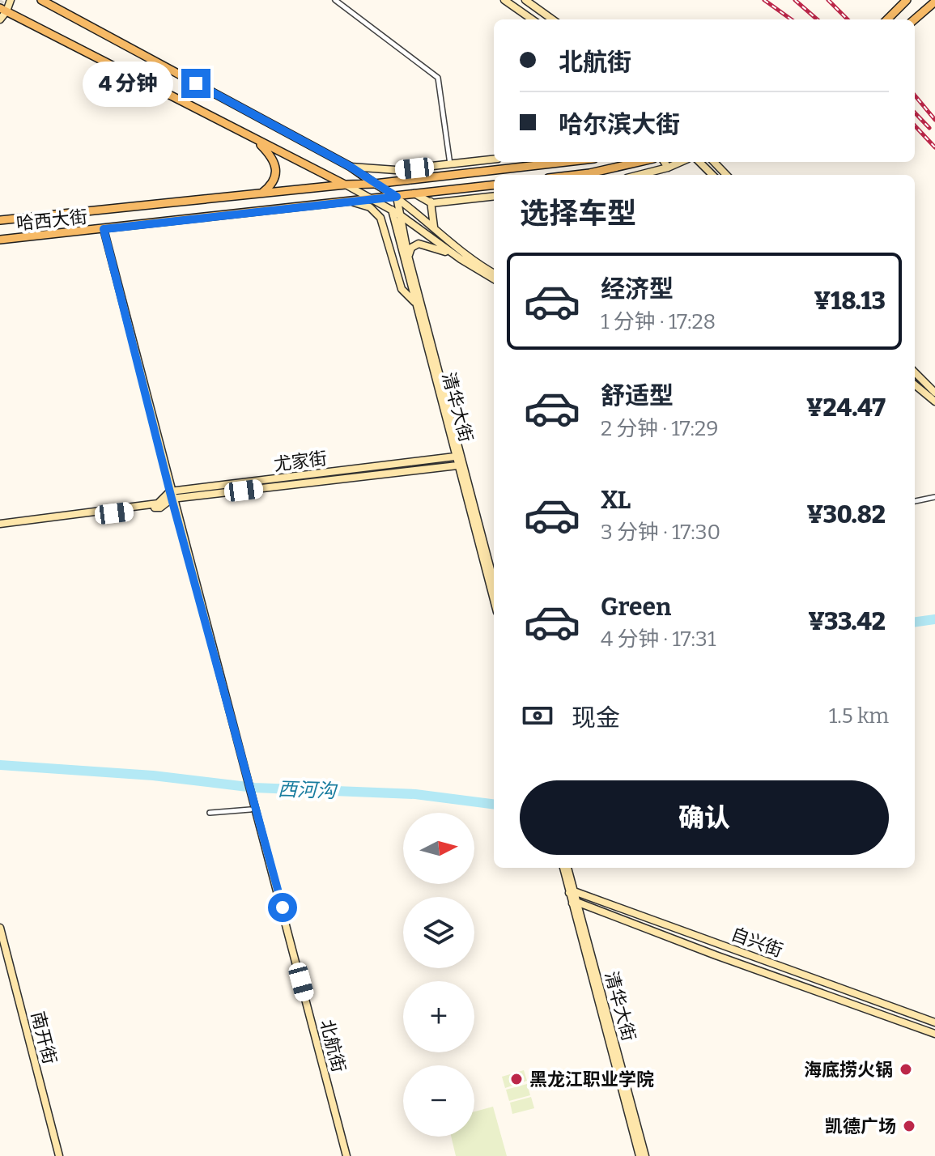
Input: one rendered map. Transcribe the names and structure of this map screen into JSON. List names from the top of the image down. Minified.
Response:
{"streets":{"main road":["哈西大街","清华大街","尤家街","自兴街","南开街","北航街"]},"crossings":[["哈西大街","清华大街"],["哈西大街","北航街"],["清华大街","尤家街"],["清华大街","自兴街"],["尤家街","北航街"]],"water":["西河沟"],"places":["海底捞火锅","黑龙江职业学院","凯德广场"],"north":"right","page":{"banner":["北航街","哈尔滨大街"],"bubble":"4 分钟","heading":"选择车型","list":[{"name":"经济型","note":"1 分钟 · 17:28","value":"¥18.13"},{"name":"舒适型","note":"2 分钟 · 17:29","value":"¥24.47"},{"name":"XL","note":"3 分钟 · 17:30","value":"¥30.82"},{"name":"Green","note":"4 分钟 · 17:31","value":"¥33.42"}],"pay":["现金","1.5 km"],"buttons":"确认","map_buttons":["+","−"]}}
